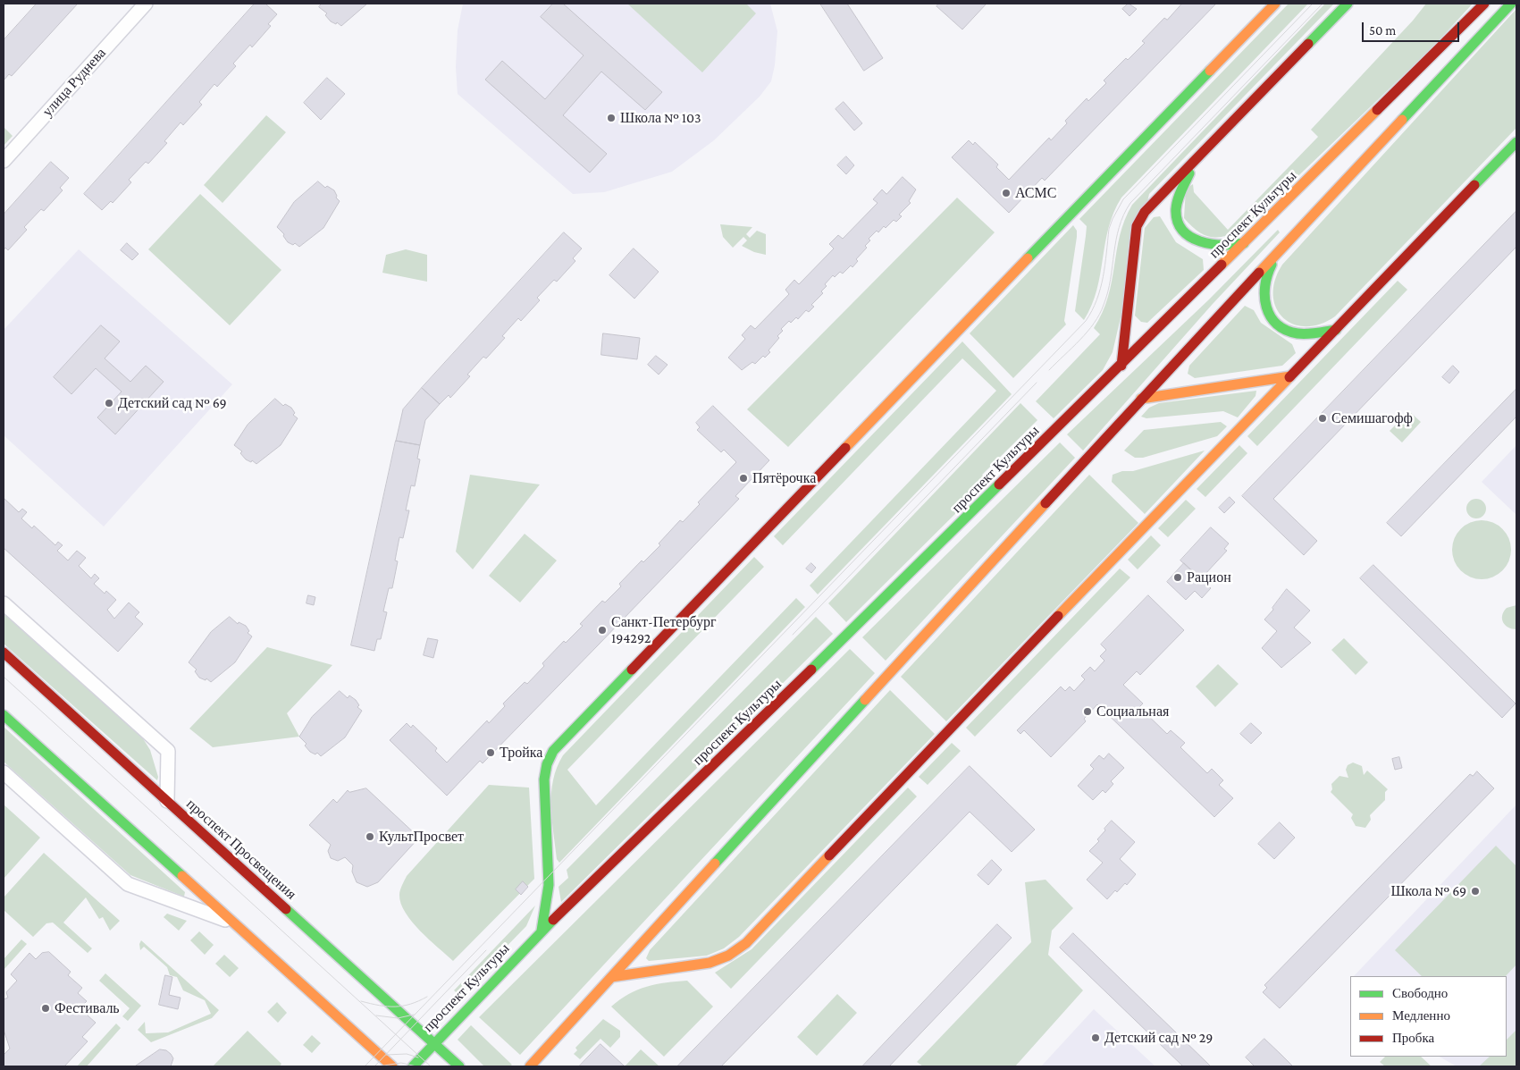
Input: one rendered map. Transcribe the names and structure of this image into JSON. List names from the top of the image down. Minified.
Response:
{"streets":{"main road":["проспект Культуры","проспект Просвещения"],"street":["улица Руднева"]},"crossings":[["проспект Культуры","проспект Просвещения"]],"places":["Школа № 103","АСМС","Детский сад № 69","Семишагофф","Пятёрочка","Рацион","Санкт-Петербург 194292","Социальная","Тройка","КультПросвет","Школа № 69","Фестиваль","Детский сад № 29"],"legend":["Свободно","Медленно","Пробка"],"scale_bar":"50 m"}
